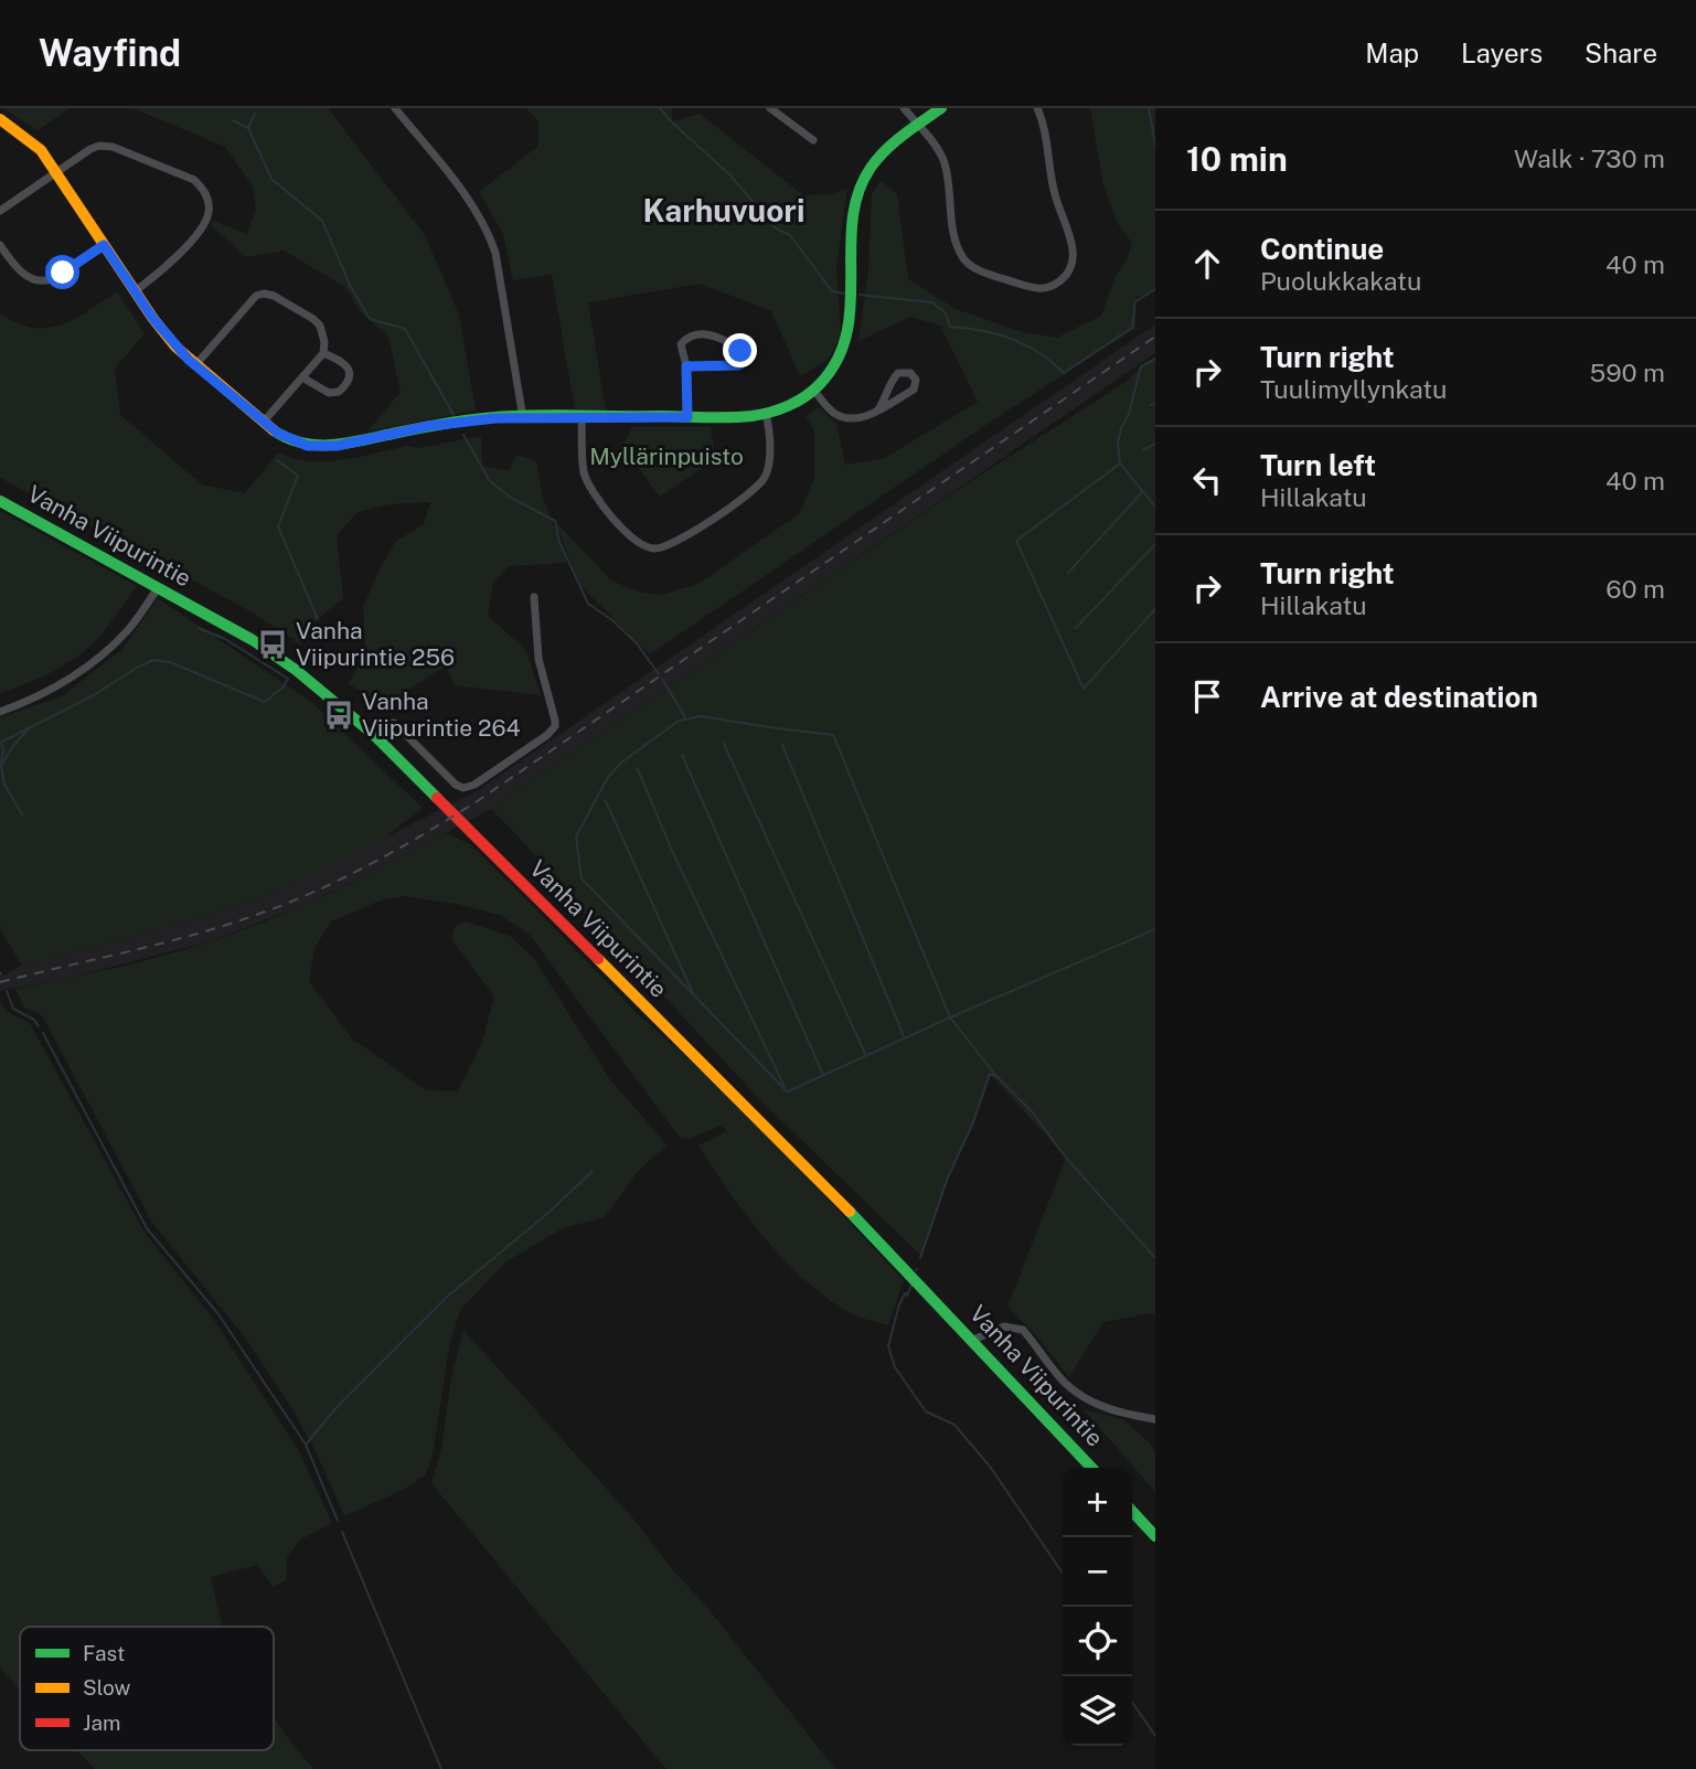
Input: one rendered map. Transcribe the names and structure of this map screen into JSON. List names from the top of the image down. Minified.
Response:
{"streets":{"street":["Vanha Viipurintie"]},"districts":["Karhuvuori"],"parks":["Myllärinpuisto"],"places":{"bus stop":["Vanha Viipurintie 256","Vanha Viipurintie 264"]},"legend":["Fast","Slow","Jam"],"page":{"header":"Wayfind","nav":["Map","Layers","Share"],"heading":["10 min","Walk · 730 m"],"list":[["Continue","Puolukkakatu","40 m"],["Turn right","Tuulimyllynkatu","590 m"],["Turn left","Hillakatu","40 m"],["Turn right","Hillakatu","60 m"],"Arrive at destination"],"map_buttons":["+","−"]}}
